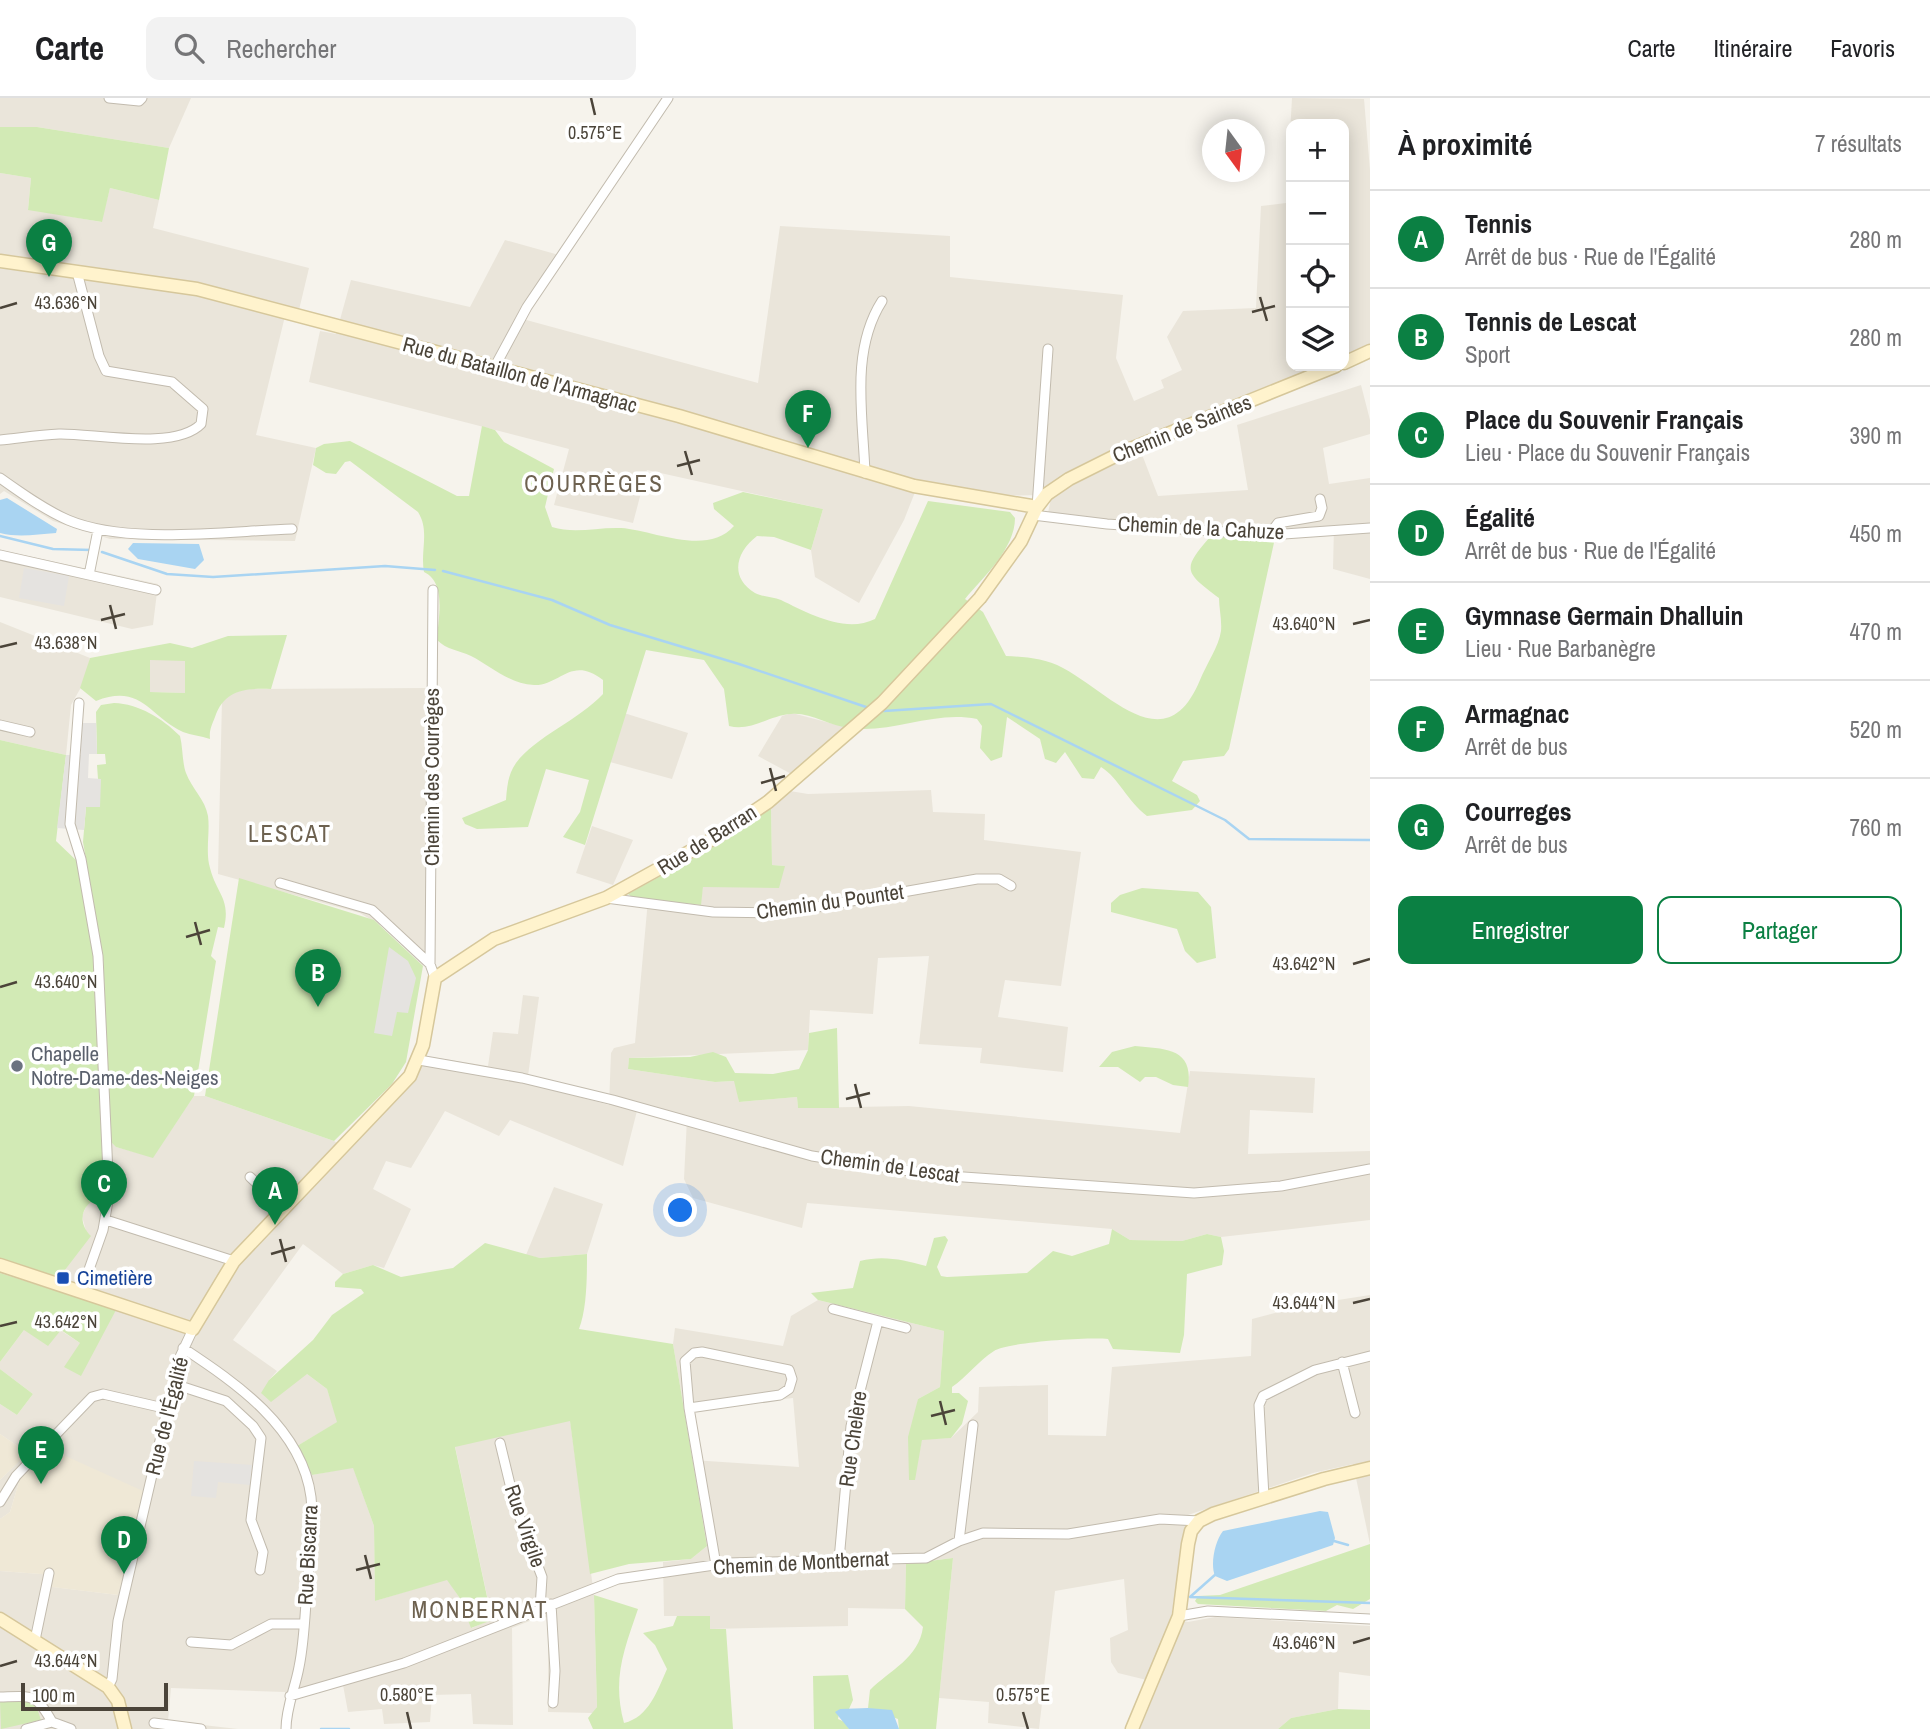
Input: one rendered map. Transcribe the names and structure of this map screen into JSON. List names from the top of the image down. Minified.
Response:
{"streets":{"street":["Rue du Bataillon de l'Armagnac","Chemin de Saintes","Chemin de la Cahuze","Chemin des Courrèges","Rue de Barran","Chemin du Pountet","Chemin de Lescat","Rue de l'Égalité","Rue Chelère","Rue Virgile","Rue Biscarra","Chemin de Montbernat"]},"crossings":[["Rue du Bataillon de l'Armagnac","Chemin de Saintes"],["Rue du Bataillon de l'Armagnac","Chemin de la Cahuze"],["Rue du Bataillon de l'Armagnac","Rue de Barran"],["Chemin de Saintes","Chemin de la Cahuze"],["Chemin de Saintes","Rue de Barran"],["Chemin de la Cahuze","Rue de Barran"],["Rue de Barran","Chemin du Pountet"],["Chemin de Lescat","Rue de l'Égalité"],["Rue de l'Égalité","Rue Biscarra"],["Rue Chelère","Chemin de Montbernat"],["Rue Virgile","Chemin de Montbernat"],["Rue Biscarra","Chemin de Montbernat"]],"districts":["COURRÈGES","LESCAT","MONBERNAT"],"places":{"other":["Chapelle Notre-Dame-des-Neiges"],"transit":["Cimetière"]},"scale_bar":"100 m","north":"bottom","page":{"header":"Carte","search":"Rechercher","nav":["Carte","Itinéraire","Favoris"],"heading":["À proximité","7 résultats"],"map_buttons":["+","−"],"list":[{"mark":"A","name":"Tennis","note":"Arrêt de bus · Rue de l'Égalité","value":"280 m"},{"mark":"B","name":"Tennis de Lescat","note":"Sport","value":"280 m"},{"mark":"C","name":"Place du Souvenir Français","note":"Lieu · Place du Souvenir Français","value":"390 m"},{"mark":"D","name":"Égalité","note":"Arrêt de bus · Rue de l'Égalité","value":"450 m"},{"mark":"E","name":"Gymnase Germain Dhalluin","note":"Lieu · Rue Barbanègre","value":"470 m"},{"mark":"F","name":"Armagnac","note":"Arrêt de bus","value":"520 m"},{"mark":"G","name":"Courreges","note":"Arrêt de bus","value":"760 m"}],"pins":["G","F","B","C","A","E","D"],"buttons":["Enregistrer","Partager"],"scale":"100 m"},"coordinates":["0.575°E","43.636°N","43.640°N","43.638°N","43.642°N","43.644°N","43.646°N","0.580°E"]}
